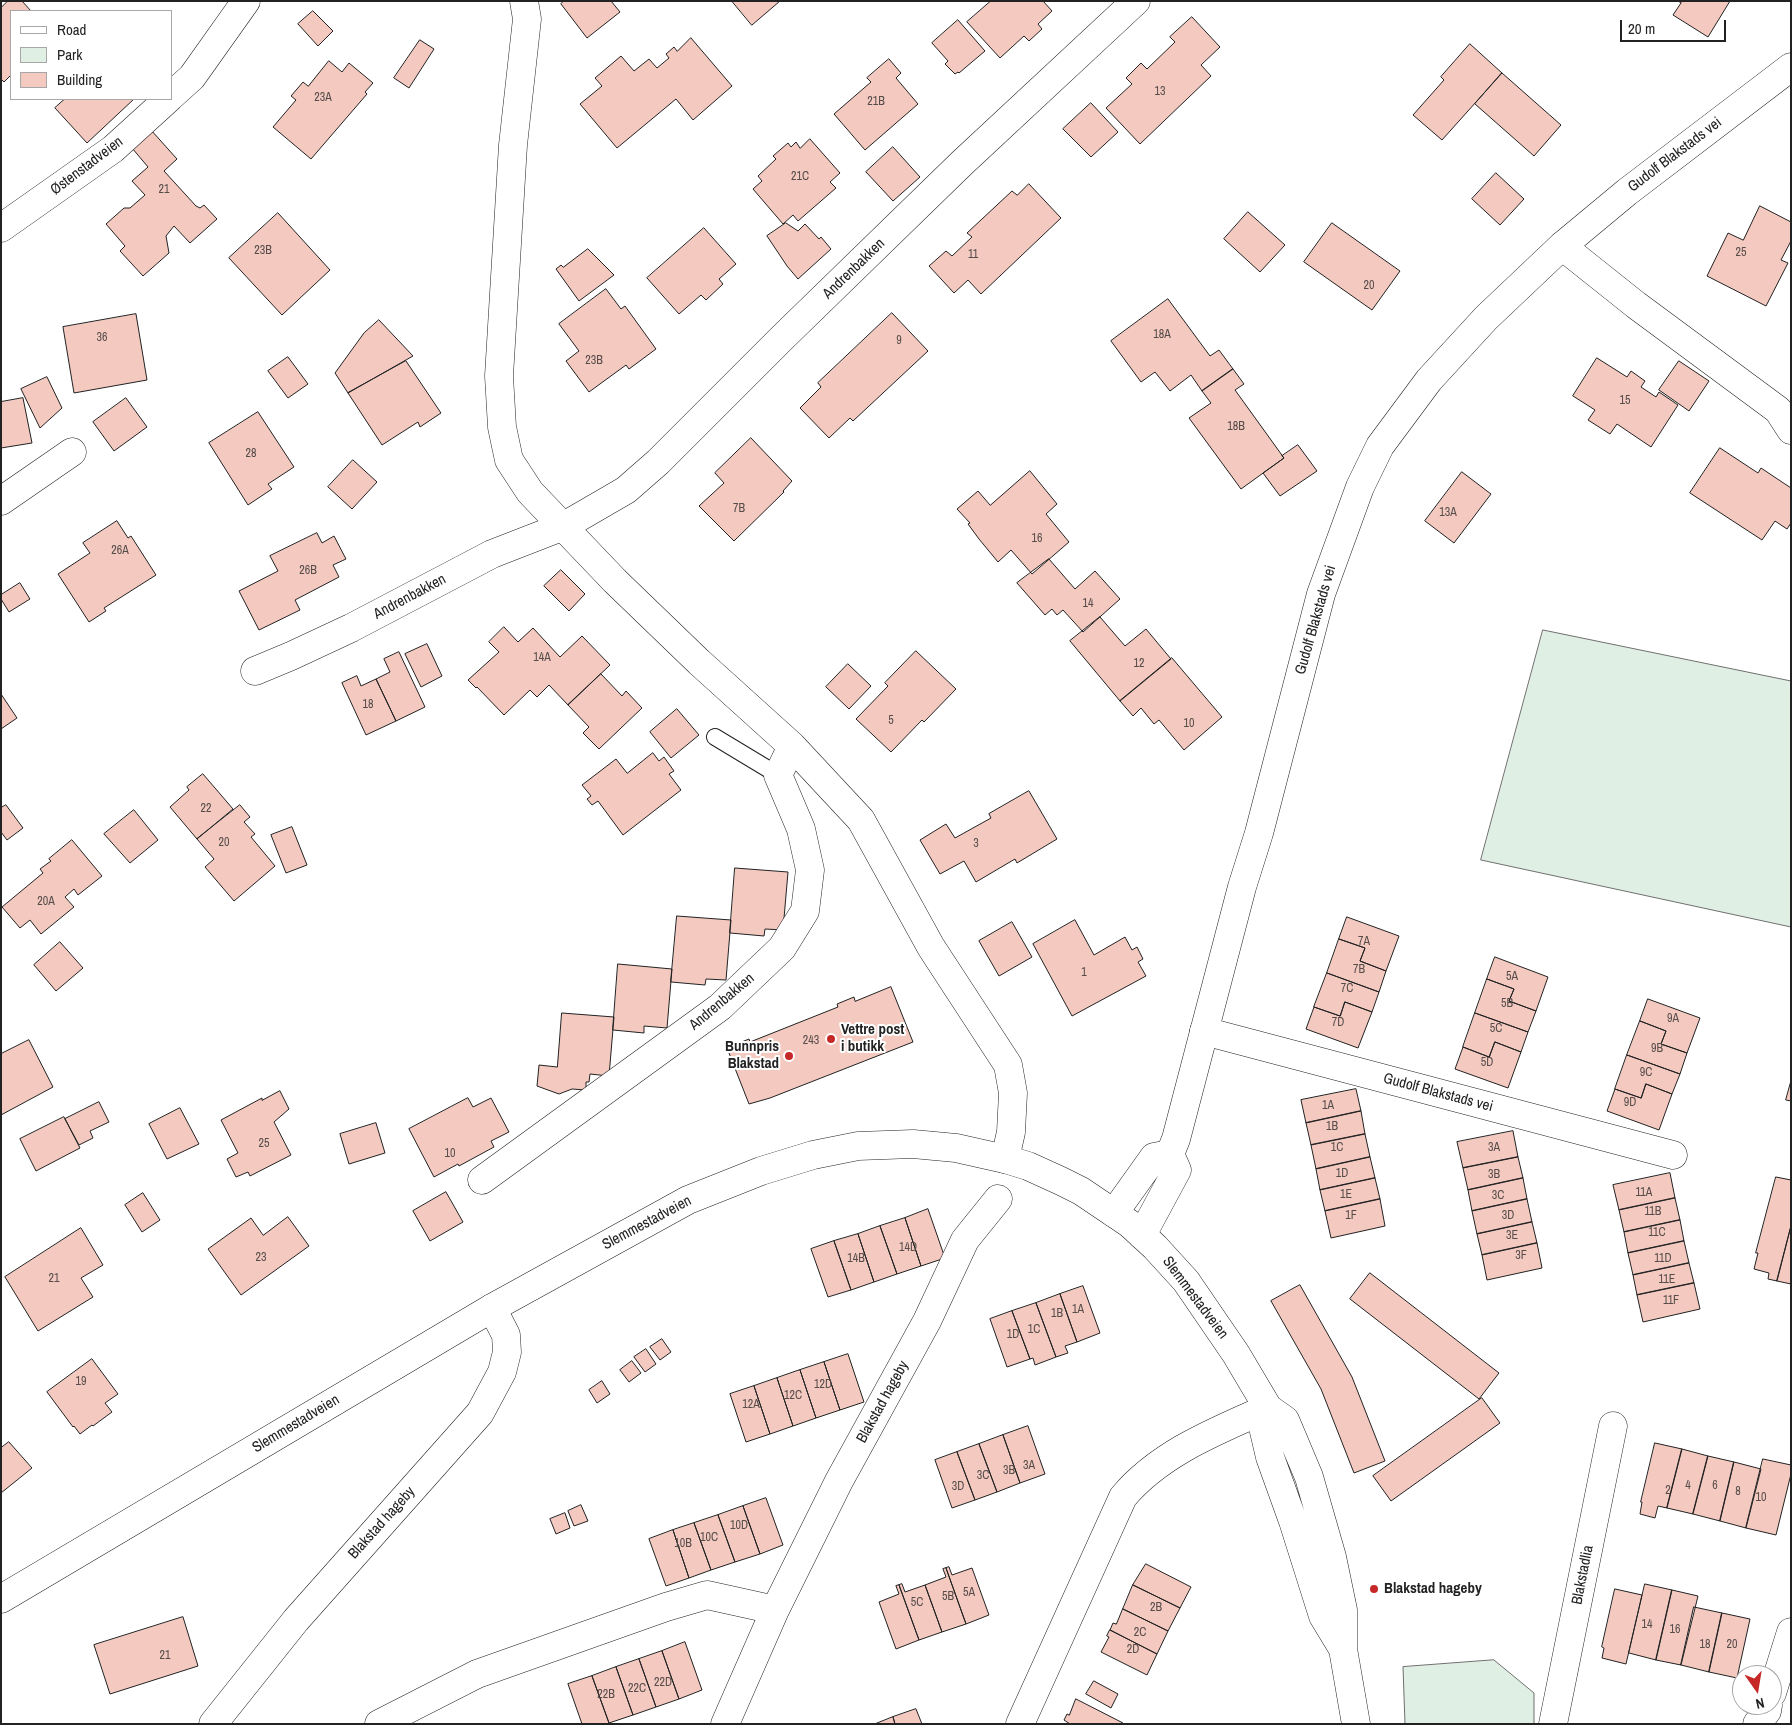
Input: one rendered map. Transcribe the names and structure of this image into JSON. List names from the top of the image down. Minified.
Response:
{"streets":{"street":["Gudolf Blakstads vei","Østenstadveien","Andrenbakken","Slemmestadveien","Blakstad hageby","Blakstadlia"]},"crossings":[["Gudolf Blakstads vei","Slemmestadveien"],["Slemmestadveien","Blakstad hageby"]],"places":["Vettre post i butikk","Bunnpris Blakstad","Blakstad hageby"],"house_numbers":["13","23A","21B","21C","21","23B","25","11","20","18A","36","9","23B","15","18B","28","7B","13A","16","26A","26B","14","14A","12","18","5","10","22","20","3","20A","7A","7B","1","5A","7C","5B","9A","7D","5C","243","9B","5D","9C","9D","1A","1B","25","1C","3A","10","1D","3B","11A","1E","3C","11B","1F","3D","11C","3E","14D","3F","23","14B","11D","21","11E","11F","1A","1B","1C","1D","19","12D","12C","12A","3A","3B","3C","4","6","3D","2","8","10","10D","10C","10B","5A","5B","5C","2B","14","16","2C","18","20","2D","21","22D","22C","22B"],"legend":["Road","Park","Building"],"scale_bar":"20 m","north":"bottom"}
